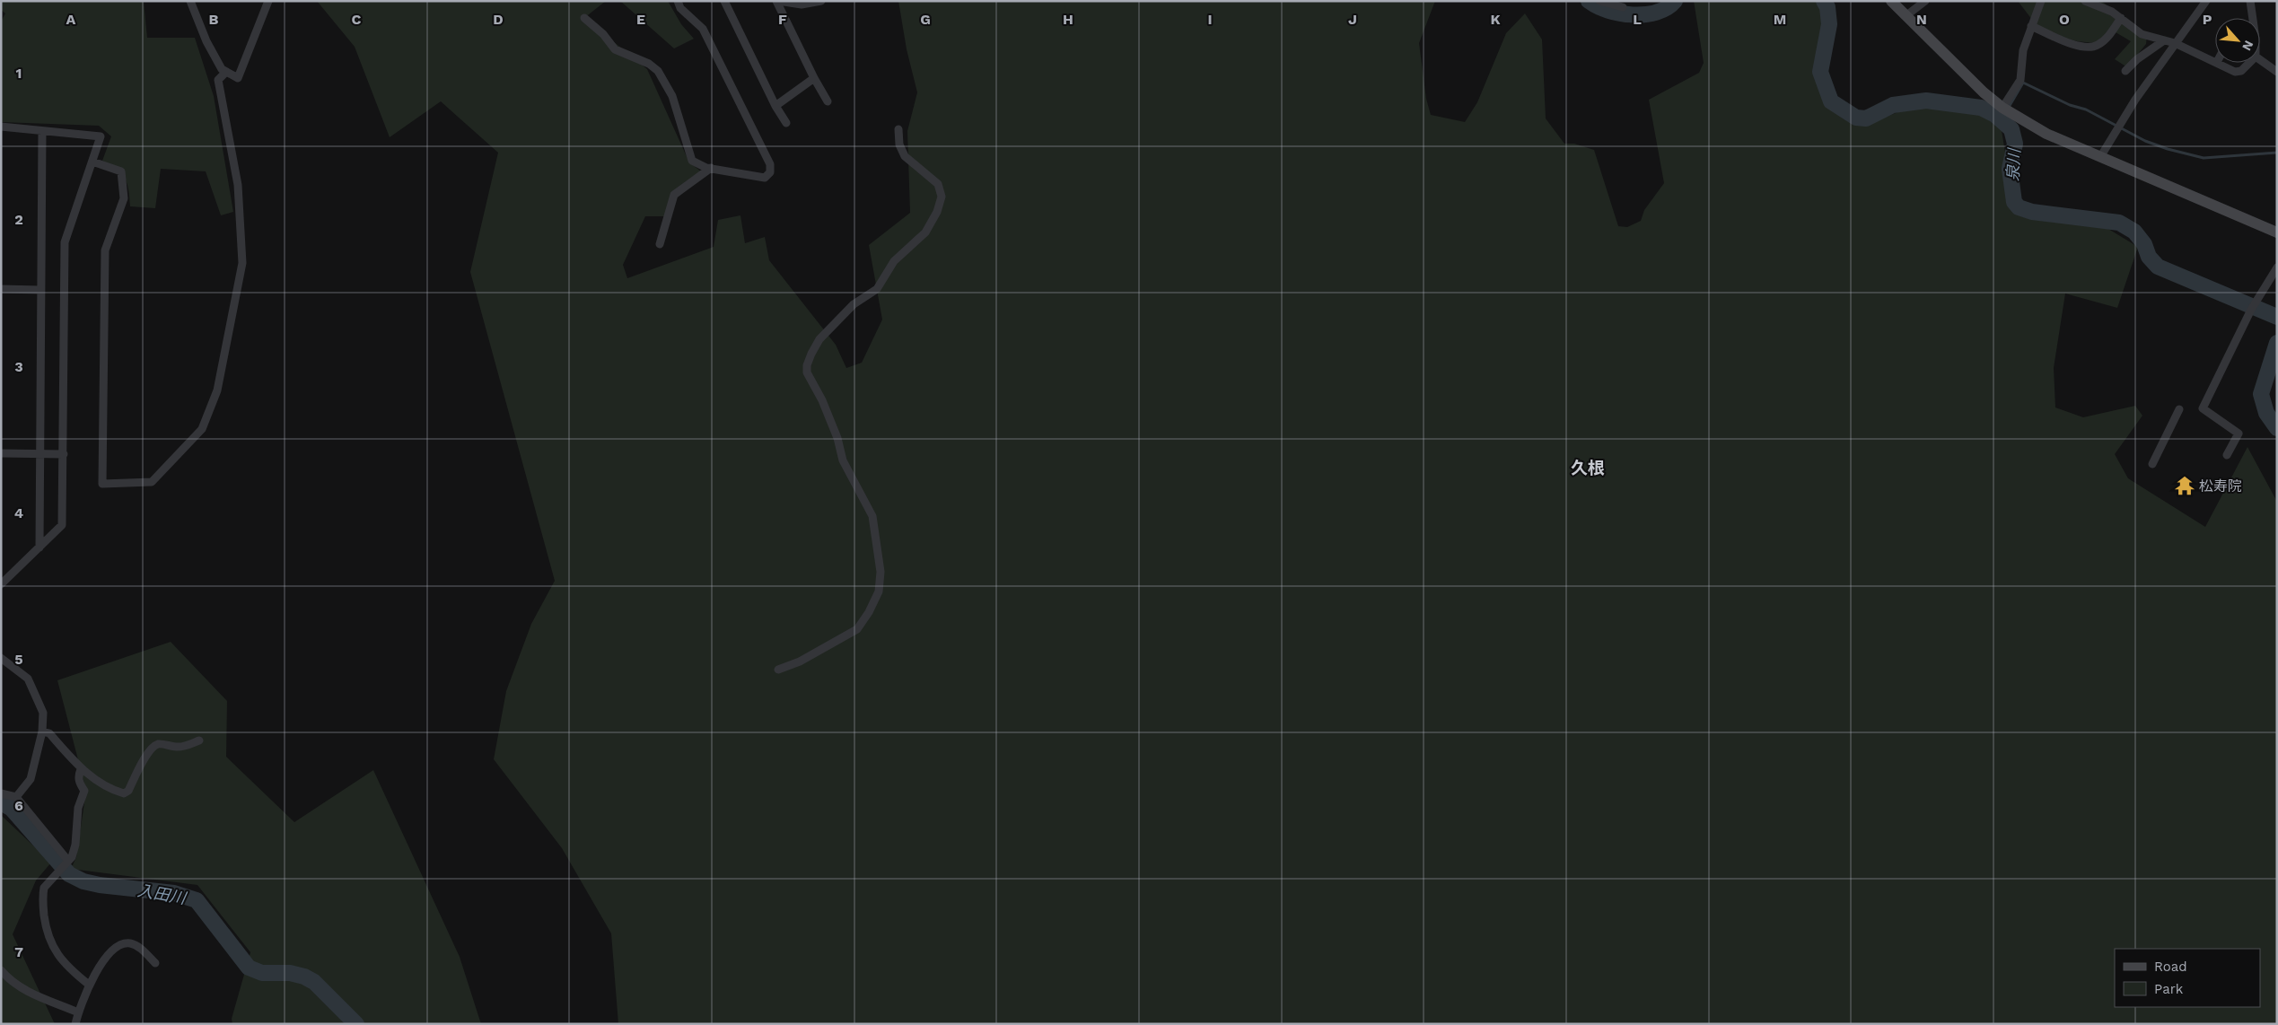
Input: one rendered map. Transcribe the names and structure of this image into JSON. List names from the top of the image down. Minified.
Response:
{"districts":["久根"],"water":["泉川","入田川"],"places":{"temple":["松寿院"]},"legend":["Road","Park"],"north":"bottom right","grid":{"columns":["A","B","C","D","E","F","G","H","I","J","K","L","M","N","O","P"],"rows":["1","2","3","4","5","6","7"]}}
